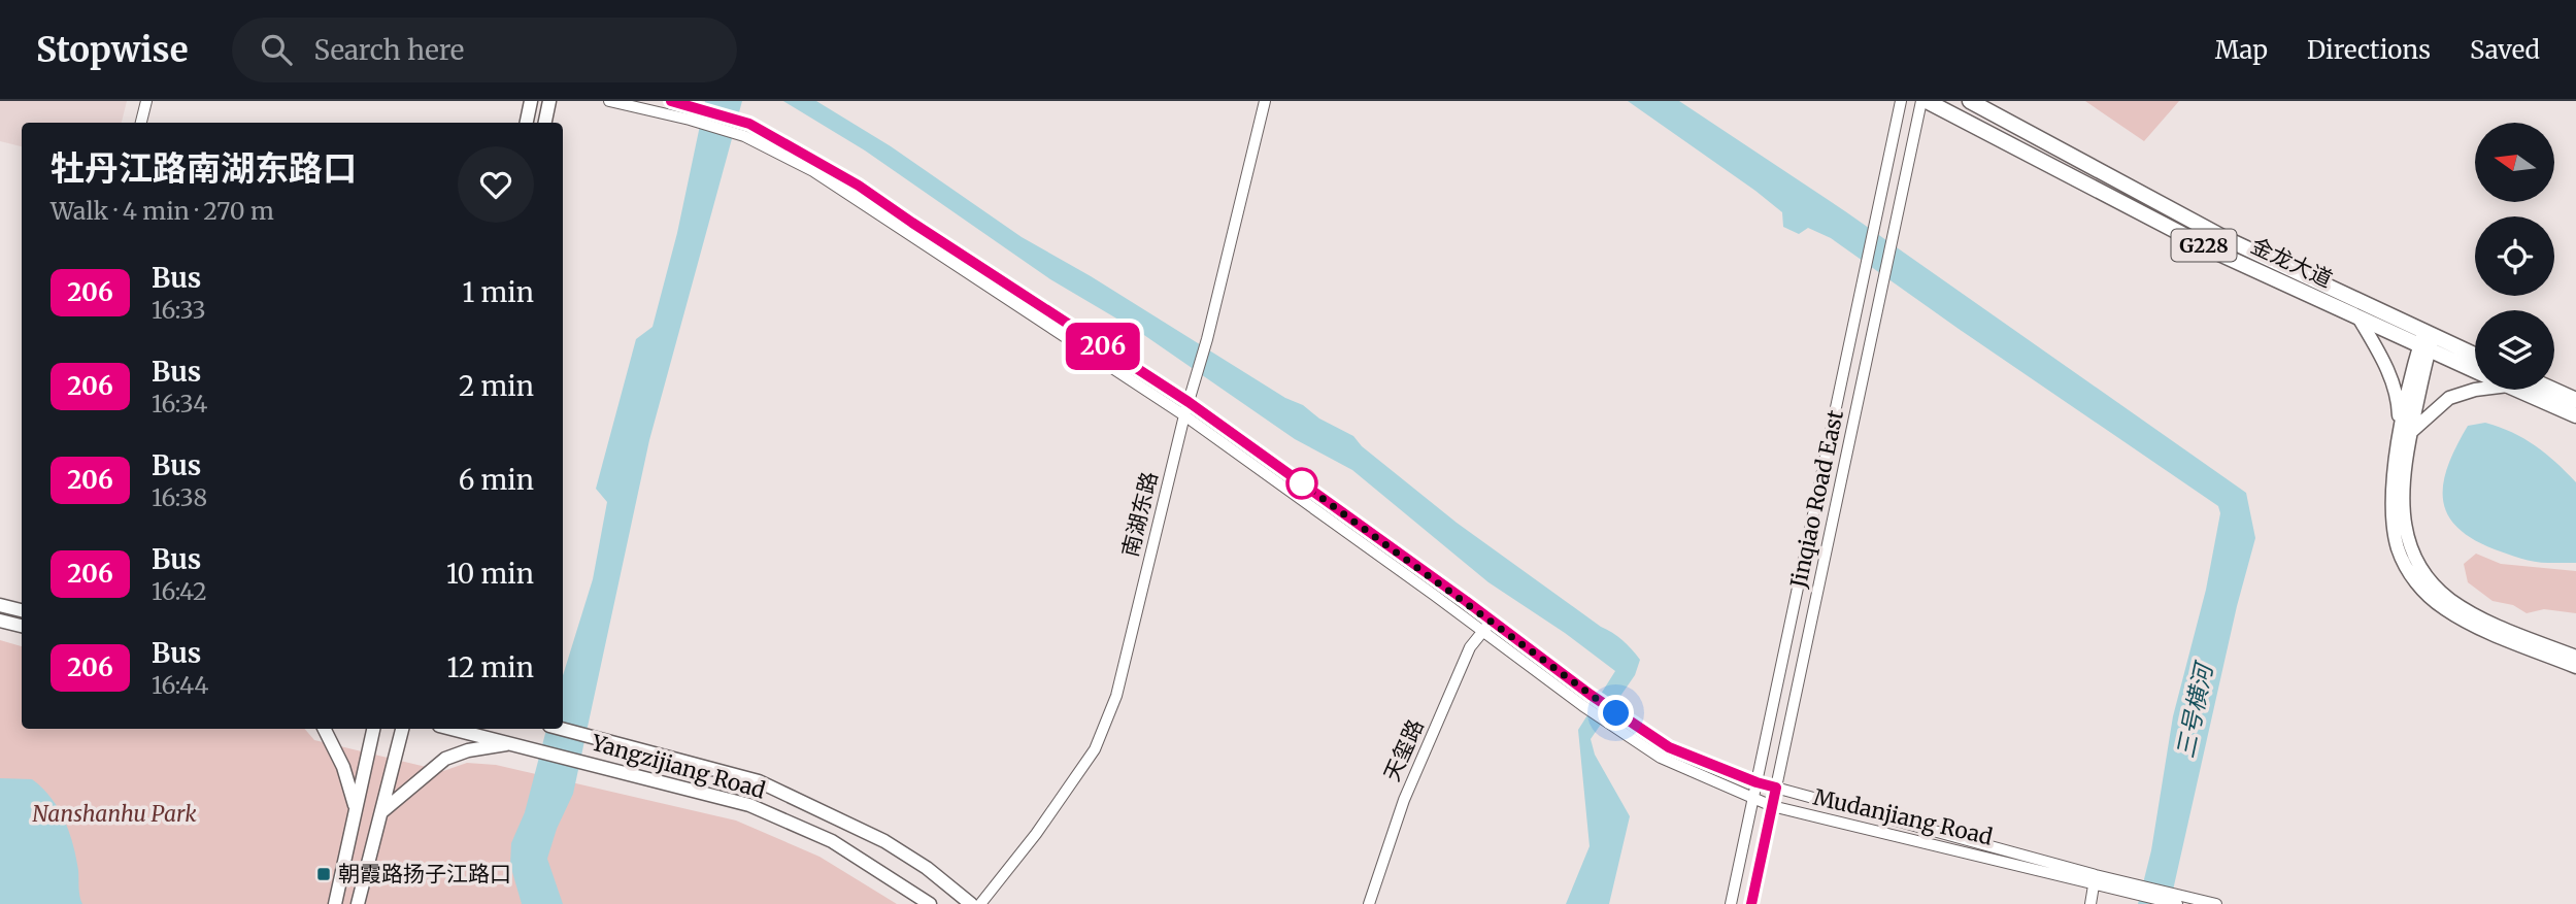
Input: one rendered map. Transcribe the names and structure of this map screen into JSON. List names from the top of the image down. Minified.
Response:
{"streets":{"highway":["G228","金龙大道"],"main road":["Yangzijiang Road"],"street":["Jinqiao Road East","南湖东路","天玺路","Mudanjiang Road"]},"crossings":[["金龙大道","Jinqiao Road East"],["Jinqiao Road East","Mudanjiang Road"],["南湖东路","Mudanjiang Road"],["天玺路","Mudanjiang Road"]],"water":["三号横河"],"parks":["Nanshanhu Park"],"places":{"transit":["朝霞路扬子江路口"]},"lines":["bus line 206"],"north":"left","page":{"header":"Stopwise","search":"Search here","nav":["Map","Directions","Saved"],"on_map":"206","heading":["牡丹江路南湖东路口","Walk · 4 min · 270 m"],"list":[{"mark":"206","name":"Bus","note":"16:33","value":"1 min"},{"mark":"206","name":"Bus","note":"16:34","value":"2 min"},{"mark":"206","name":"Bus","note":"16:38","value":"6 min"},{"mark":"206","name":"Bus","note":"16:42","value":"10 min"},{"mark":"206","name":"Bus","note":"16:44","value":"12 min"}]}}
